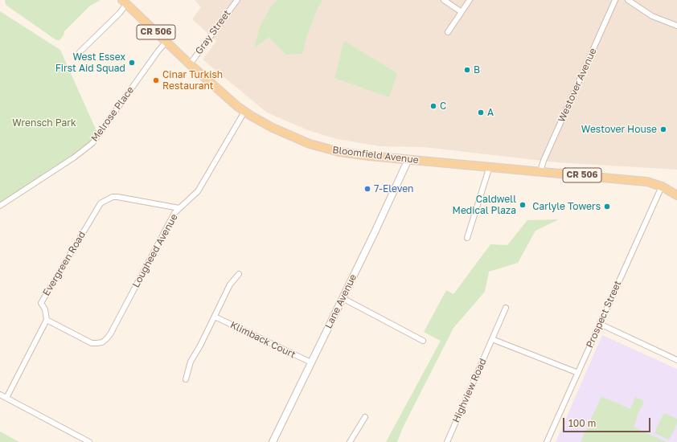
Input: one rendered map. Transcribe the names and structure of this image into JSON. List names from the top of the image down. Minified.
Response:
{"streets":{"main road":["CR 506","Bloomfield Avenue"],"street":["Gray Street","Westover Avenue","Melrose Place","Lougheed Avenue","Evergreen Road","Lane Avenue","Prospect Street","Klimback Court","Highview Road"]},"crossings":[["Gray Street","Bloomfield Avenue"],["Westover Avenue","Bloomfield Avenue"],["Melrose Place","Bloomfield Avenue"],["Bloomfield Avenue","Lougheed Avenue"],["Bloomfield Avenue","Lane Avenue"],["Bloomfield Avenue","Prospect Street"],["Lougheed Avenue","Evergreen Road"],["Lane Avenue","Klimback Court"]],"parks":["Wrensch Park"],"places":["West Essex First Aid Squad","B","Cinar Turkish Restaurant","C","A","Westover House","7-Eleven","Caldwell Medical Plaza","Carlyle Towers"],"scale_bar":"100 m"}
